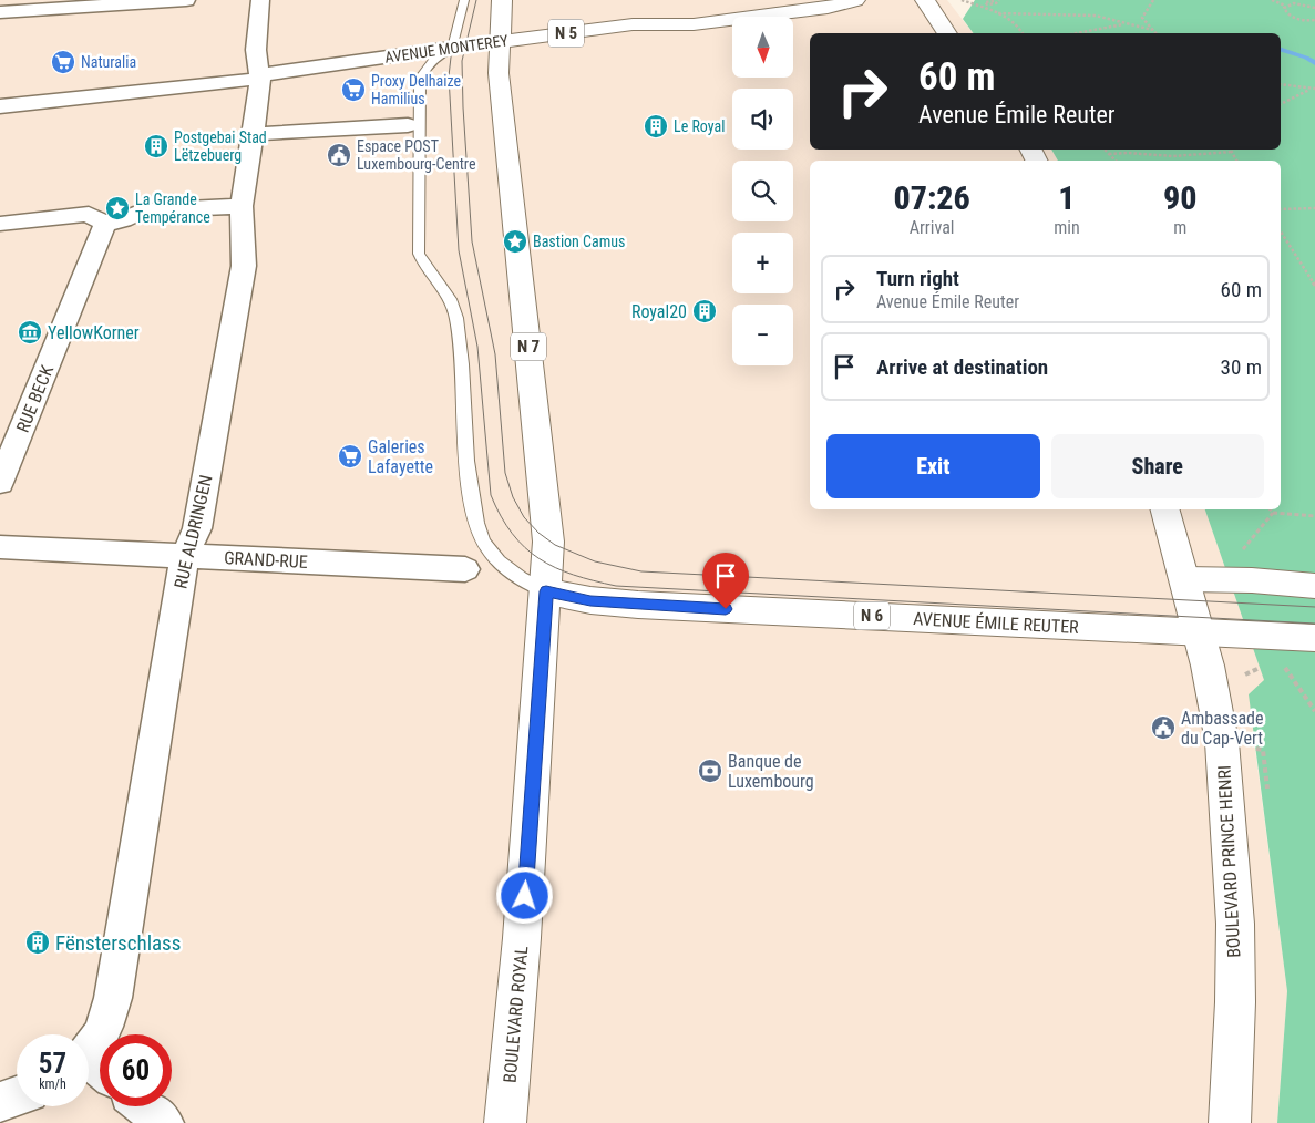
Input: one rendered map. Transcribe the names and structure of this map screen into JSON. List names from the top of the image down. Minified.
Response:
{"streets":{"main road":["N 5","AVENUE MONTEREY","N 7","N 6","AVENUE ÉMILE REUTER","BOULEVARD PRINCE HENRI","BOULEVARD ROYAL"],"street":["RUE BECK","RUE ALDRINGEN","GRAND-RUE"]},"crossings":[["AVENUE MONTEREY","N 7"],["AVENUE MONTEREY","RUE ALDRINGEN"],["AVENUE MONTEREY","BOULEVARD ROYAL"],["N 7","BOULEVARD ROYAL"],["RUE ALDRINGEN","GRAND-RUE"],["AVENUE ÉMILE REUTER","BOULEVARD PRINCE HENRI"],["AVENUE ÉMILE REUTER","BOULEVARD ROYAL"]],"places":{"supermarket":["Naturalia","Proxy Delhaize Hamilius","Galeries Lafayette"],"building":["Le Royal","Postgebai Stad Lëtzebuerg","Royal20","Fënsterschlass"],"public building":["Espace POST Luxembourg-Centre","Ambassade du Cap-Vert"],"place":["La Grande Tempérance","Bastion Camus"],"museum":["YellowKorner"],"bank":["Banque de Luxembourg"]},"north":"bottom","page":{"map_buttons":["+","−"],"turn":["60 m","Avenue Émile Reuter"],"eta":["07:26","Arrival","1","min","90","m"],"list":[{"name":"Turn right","note":"Avenue Émile Reuter","value":"60 m"},{"name":"Arrive at destination","value":"30 m"}],"buttons":["Exit","Share"],"speed":"57 km/h","limit":"60"}}
